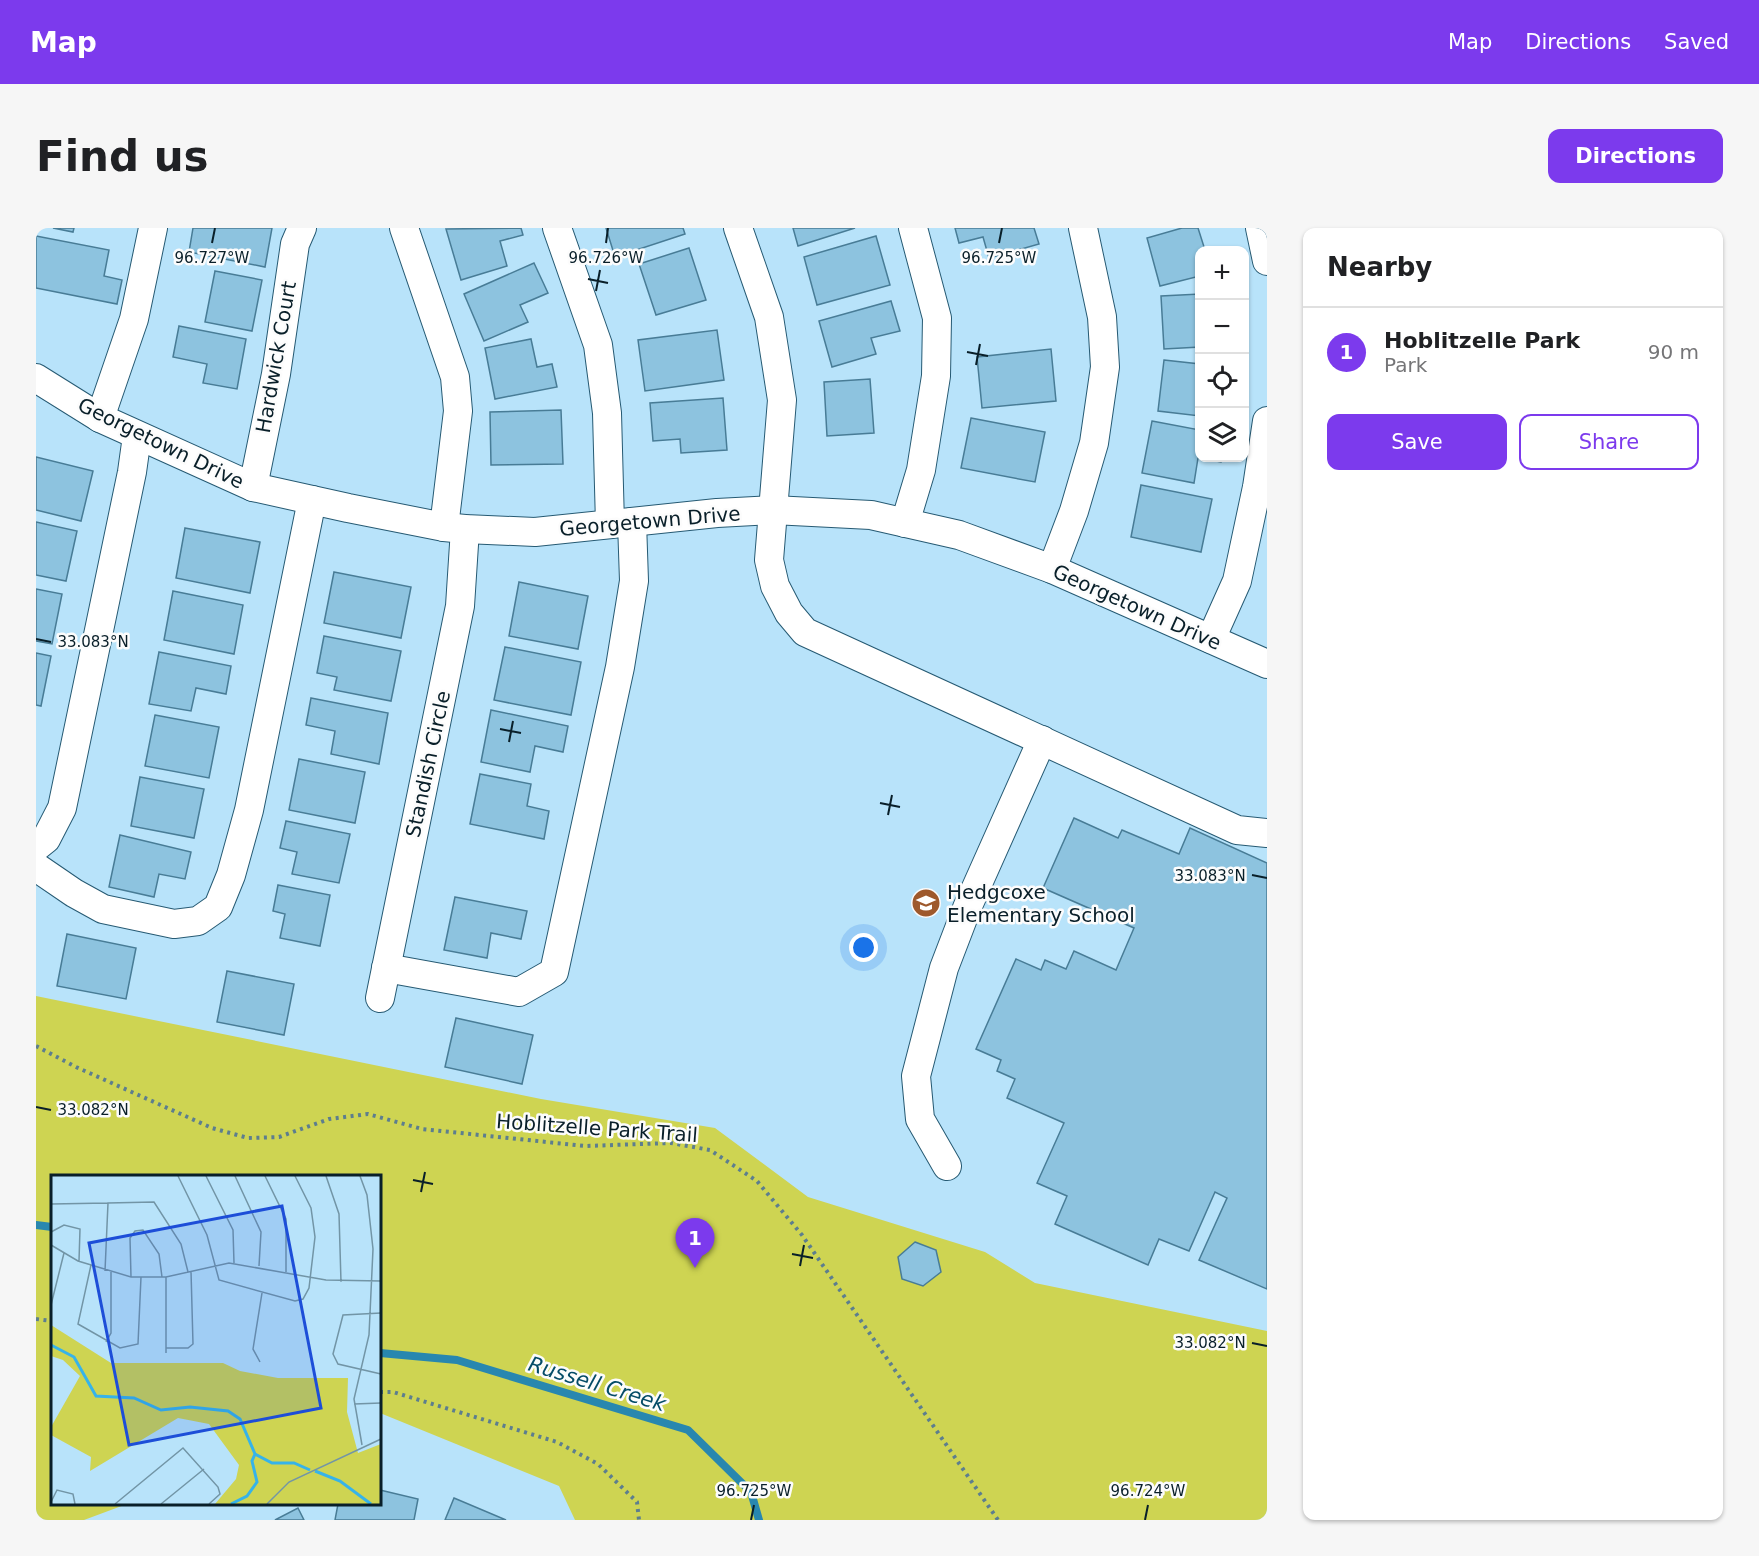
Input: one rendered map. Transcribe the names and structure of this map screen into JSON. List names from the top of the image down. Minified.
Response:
{"streets":{"street":["Hardwick Court","Georgetown Drive","Standish Circle"],"path":["Hoblitzelle Park Trail"]},"crossings":[["Hardwick Court","Georgetown Drive"],["Georgetown Drive","Standish Circle"]],"water":["Russell Creek"],"places":{"school or university":["Hedgcoxe Elementary School"]},"page":{"header":"Map","nav":["Map","Directions","Saved"],"buttons":["Directions",["Save","Share"]],"title":"Find us","heading":"Nearby","map_buttons":["+","−"],"list":[{"mark":"1","name":"Hoblitzelle Park","note":"Park","value":"90 m"}],"pins":"1"},"coordinates":["96.727°W","96.726°W","96.725°W","33.083°N","33.082°N","96.724°W"]}
